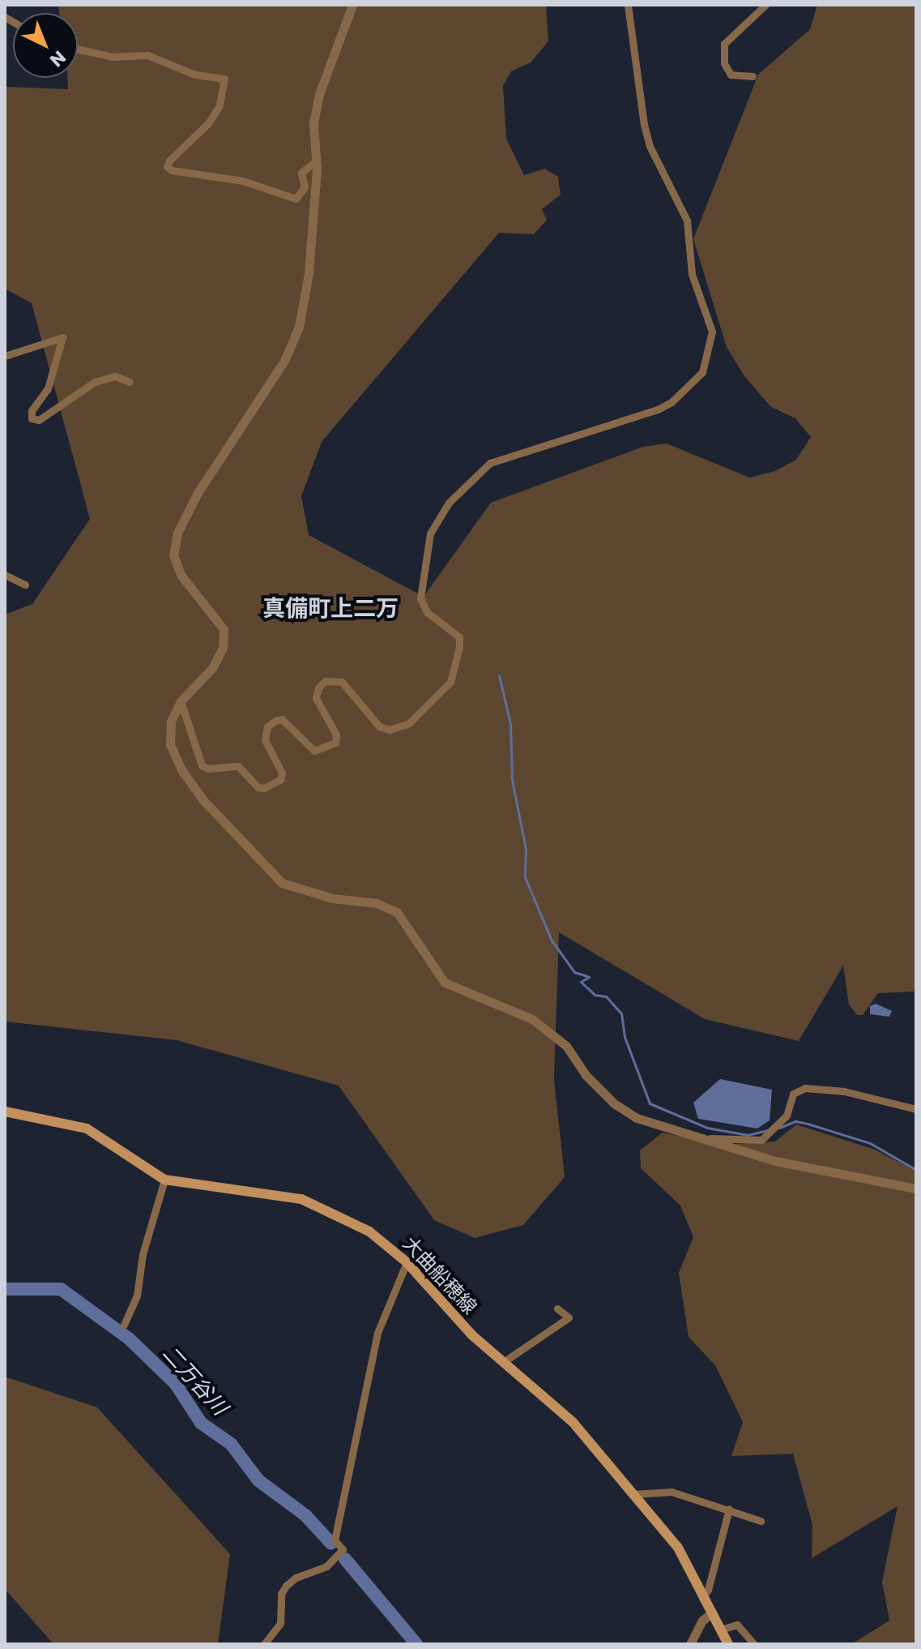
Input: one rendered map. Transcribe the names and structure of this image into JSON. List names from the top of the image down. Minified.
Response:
{"streets":{"main road":["大曲船穂線"]},"districts":["真備町上二万"],"water":["二万谷川"],"north":"bottom right"}
